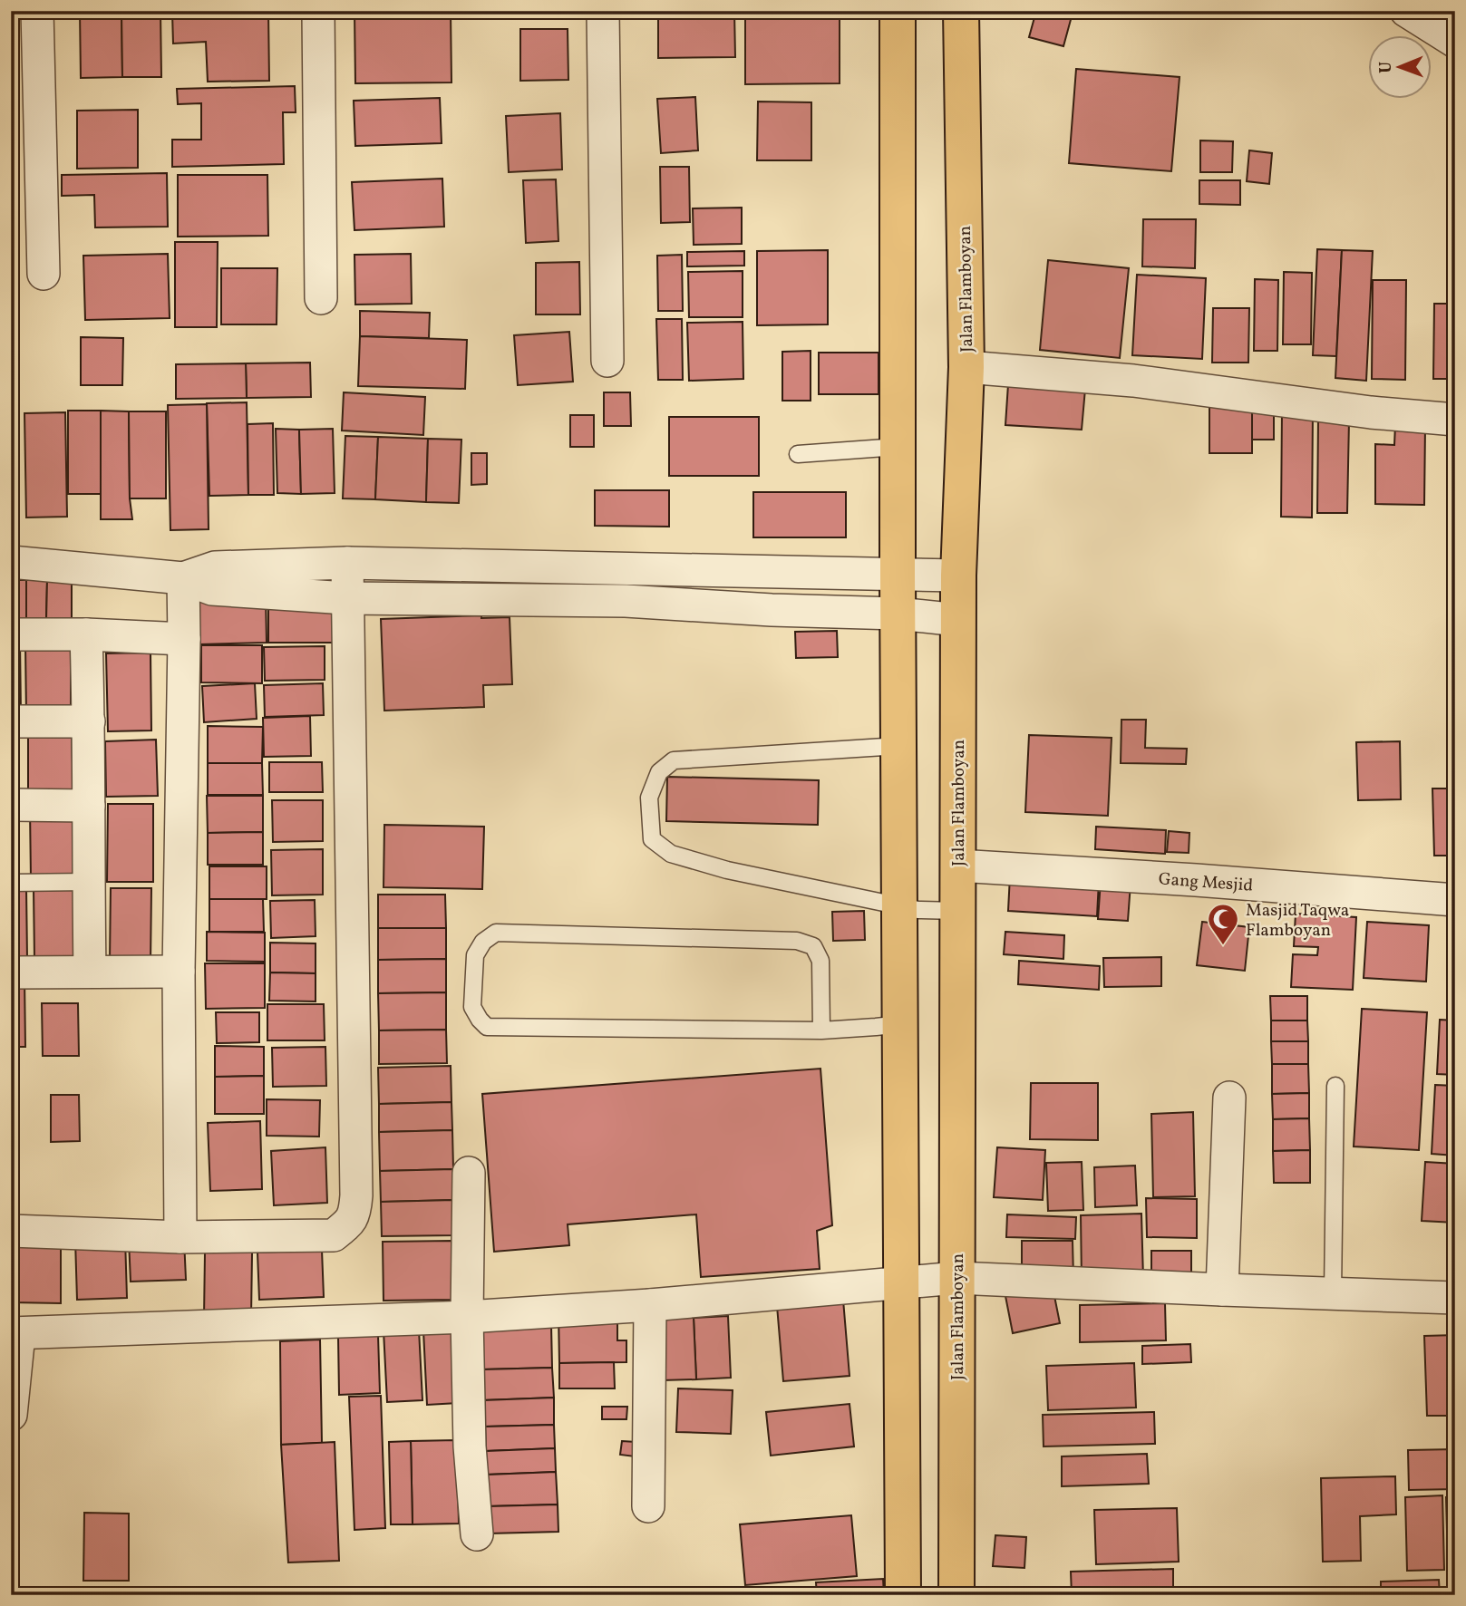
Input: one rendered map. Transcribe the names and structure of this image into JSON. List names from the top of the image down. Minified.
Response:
{"streets":{"main road":["Jalan Flamboyan"],"street":["Gang Mesjid"]},"crossings":[["Jalan Flamboyan","Gang Mesjid"]],"places":{"mosque":["Masjid Taqwa Flamboyan"]},"north":"left"}
